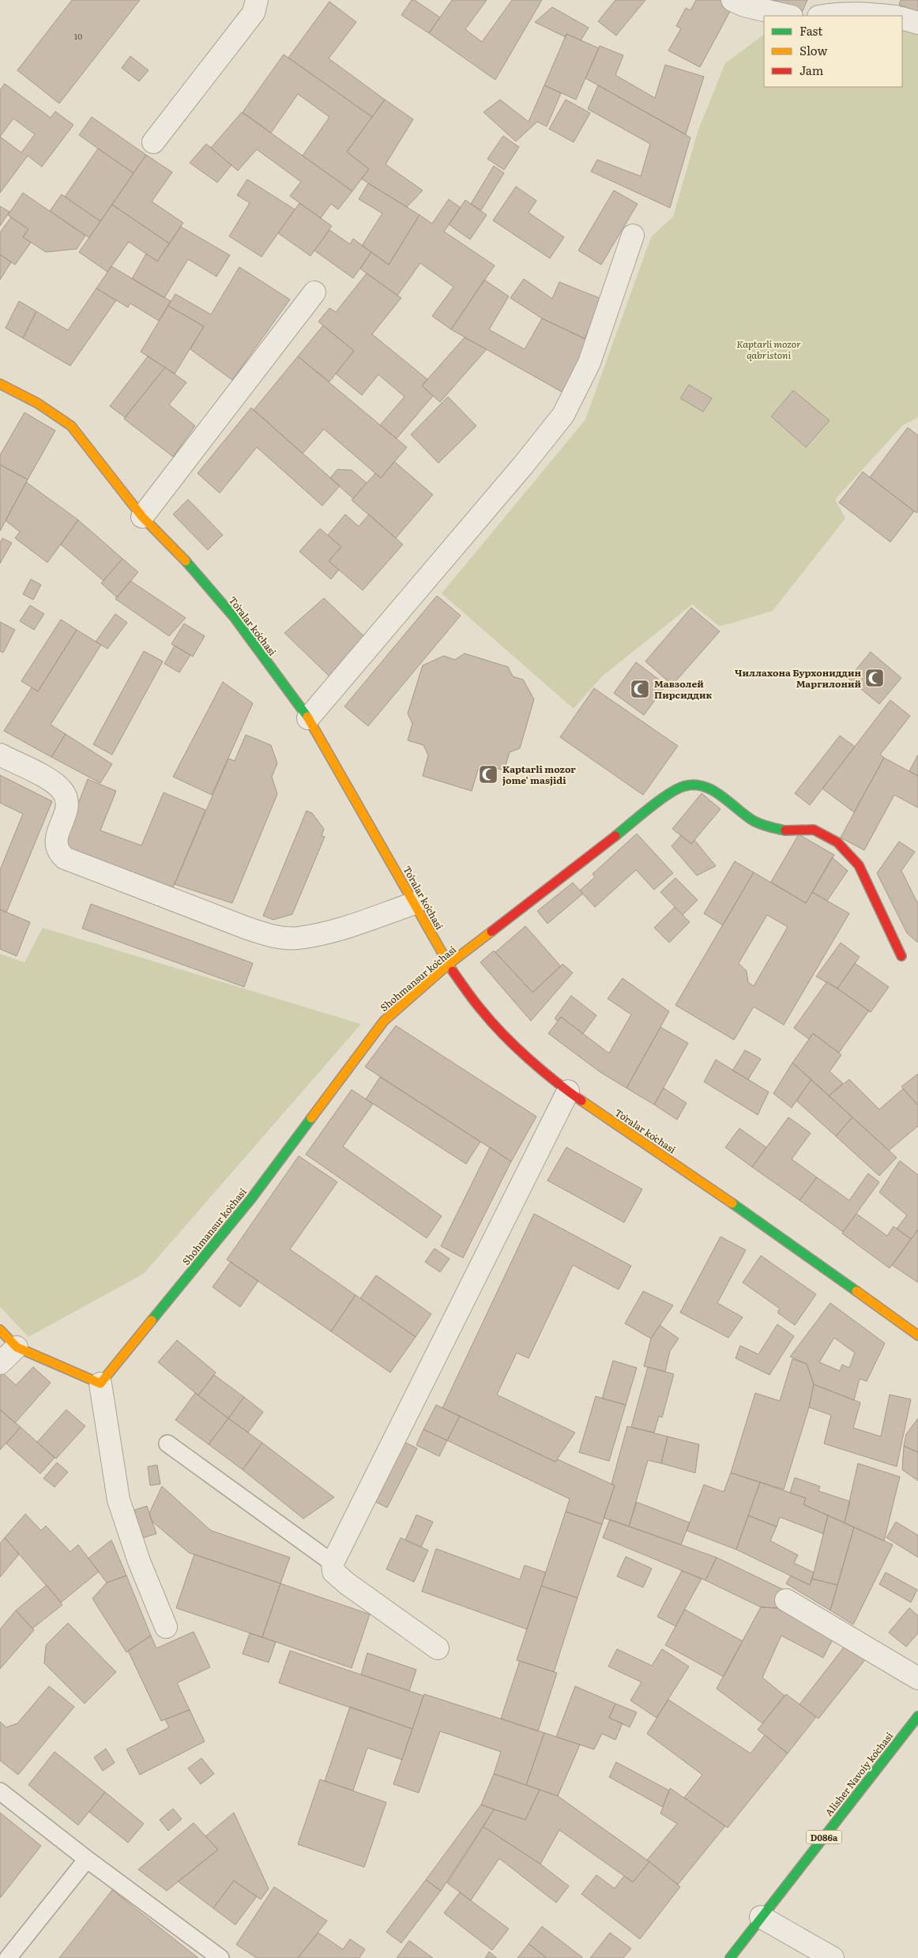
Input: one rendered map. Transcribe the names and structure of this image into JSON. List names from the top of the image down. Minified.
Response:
{"streets":{"street":["Toʻralar koʻchasi","Shohmansur koʻchasi","Alisher Navoiy koʻchasi","D086a"]},"crossings":[["Toʻralar koʻchasi","Shohmansur koʻchasi"]],"parks":["Kaptarli mozor qabristoni"],"places":{"mosque":["Чиллахона Бурхониддин Маргилоний","Мавзолей Пирсиддик","Kaptarli mozor jome' masjidi"]},"house_numbers":["10"],"legend":["Fast","Slow","Jam"]}
